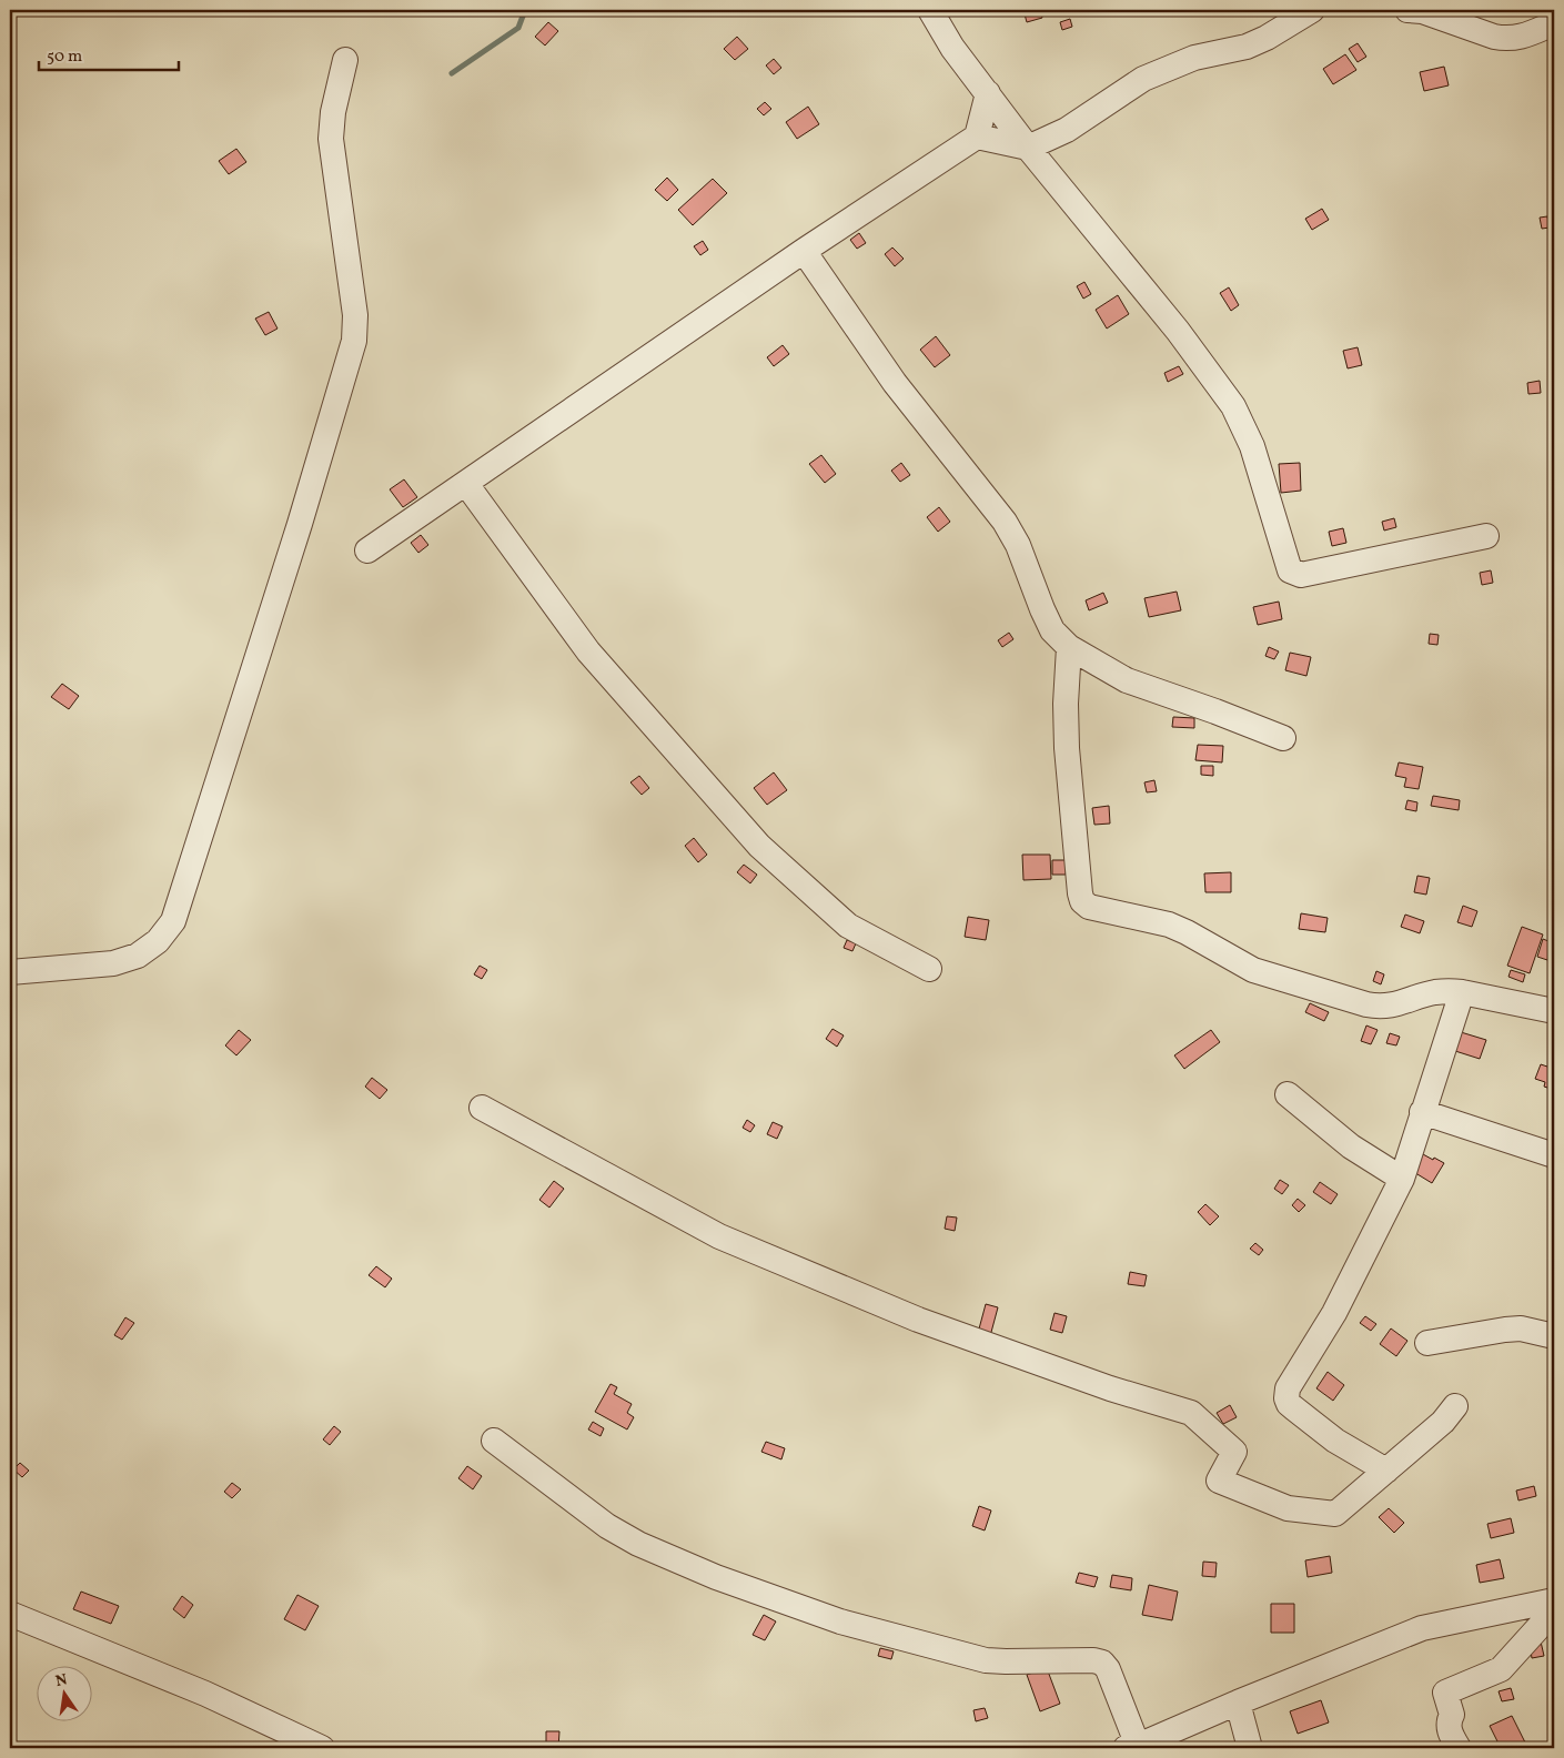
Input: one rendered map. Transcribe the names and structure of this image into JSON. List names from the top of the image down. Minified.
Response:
{"scale_bar":"50 m","north":"top"}
